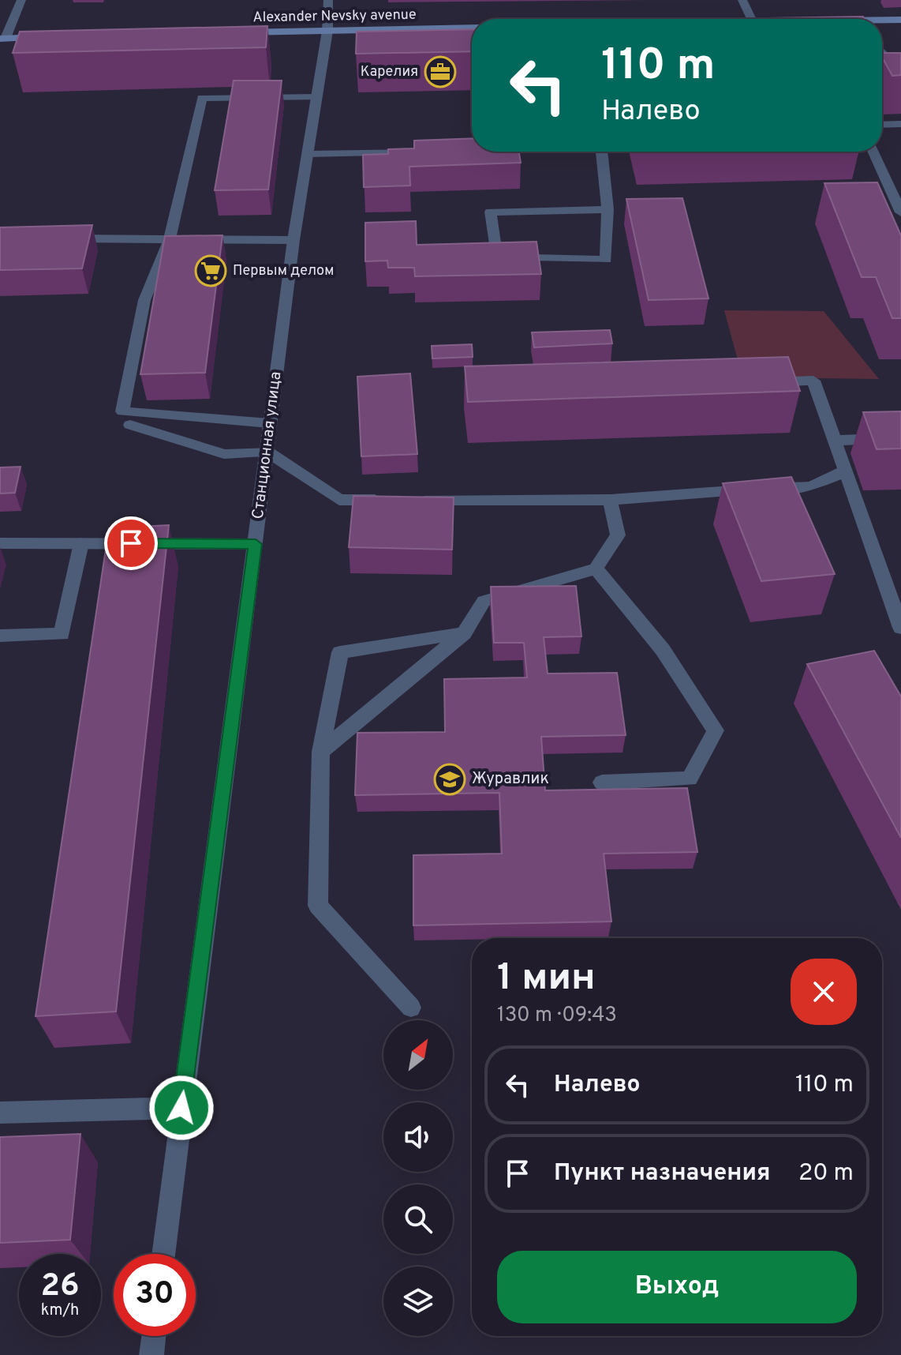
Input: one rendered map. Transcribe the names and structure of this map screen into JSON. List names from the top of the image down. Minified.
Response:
{"streets":{"main road":["Alexander Nevsky avenue"],"street":["Станционная улица"]},"crossings":[["Alexander Nevsky avenue","Станционная улица"]],"places":{"office":["Карелия"],"supermarket":["Первым делом"],"school or university":["Журавлик"]},"north":"top right","page":{"turn":["110 m","Налево"],"heading":["1 мин","130 m · 09:43"],"list":[{"name":"Налево","value":"110 m"},{"name":"Пункт назначения","value":"20 m"}],"buttons":"Выход","speed":"26 km/h","limit":"30"}}
